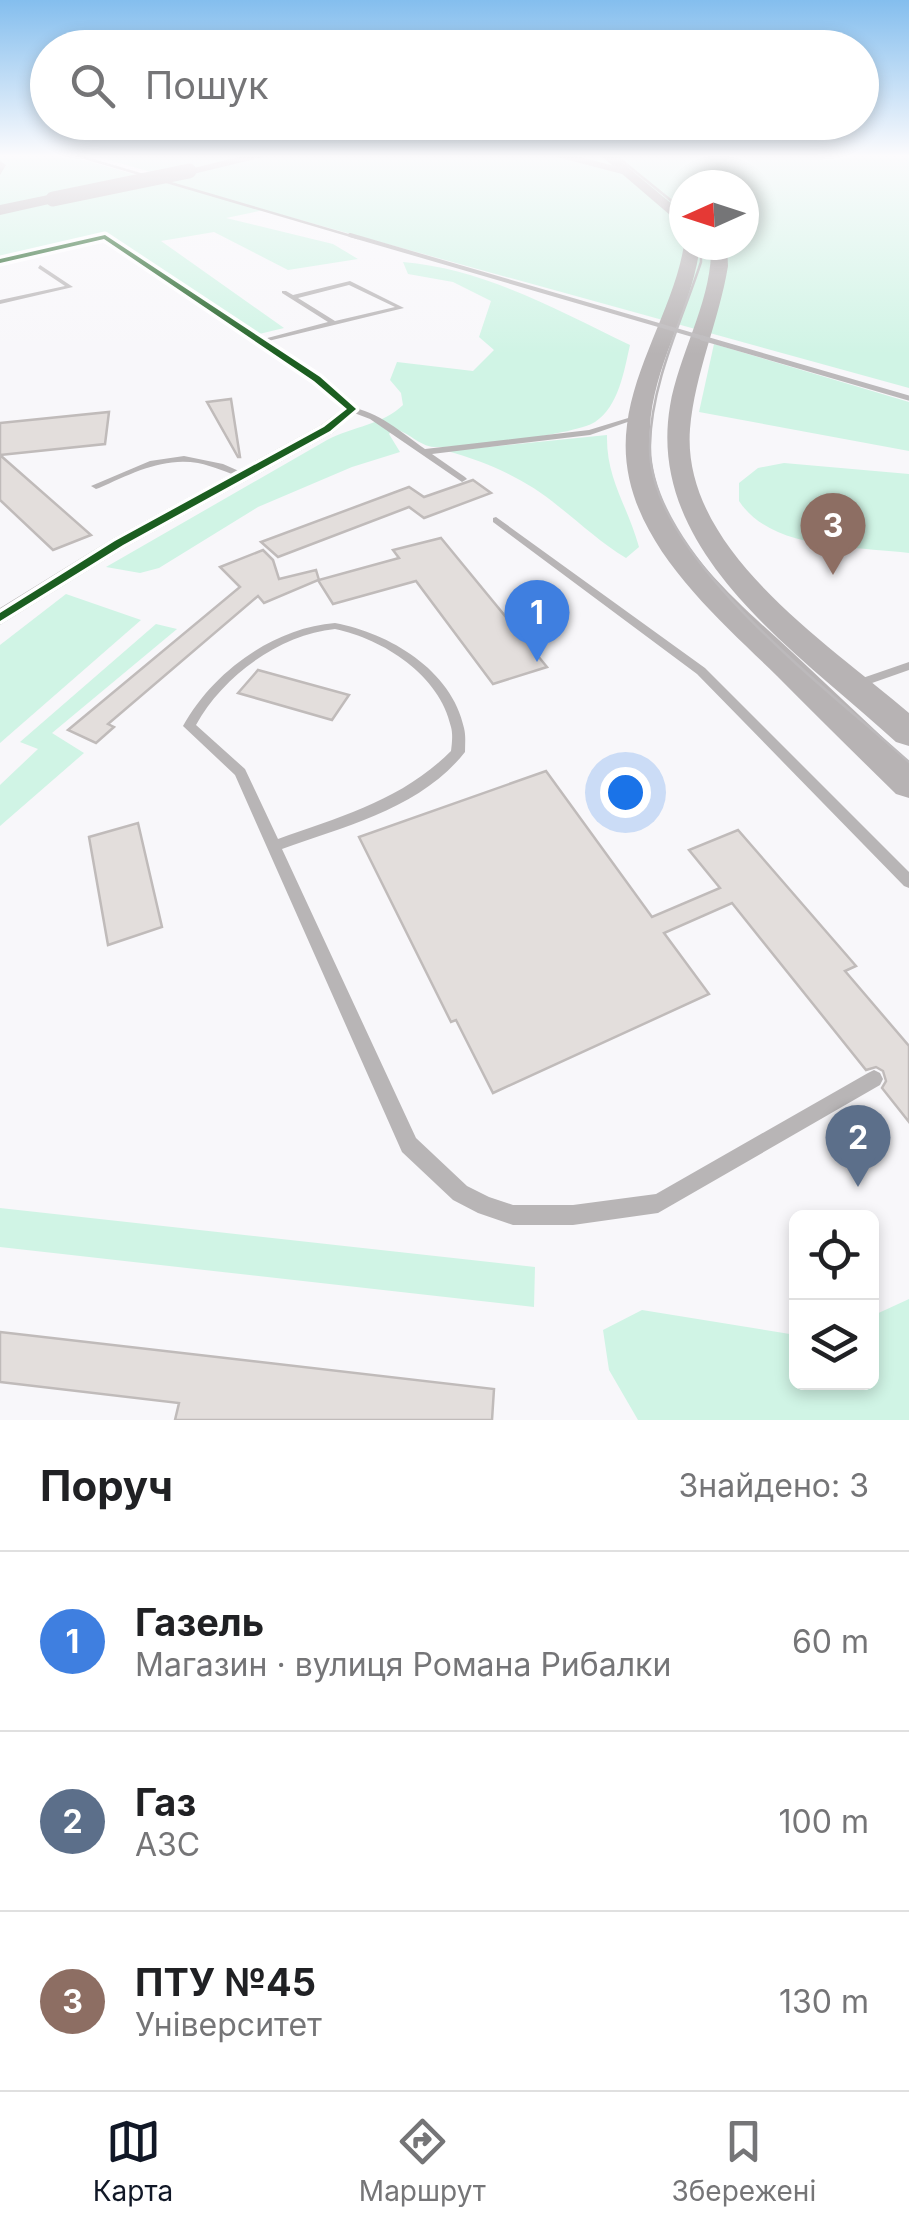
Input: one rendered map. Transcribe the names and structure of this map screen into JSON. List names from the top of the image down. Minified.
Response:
{"north":"left","page":{"search":"Пошук","pins":["3","1","2"],"heading":["Поруч","Знайдено: 3"],"list":[{"mark":"1","name":"Газель","note":"Магазин · вулиця Романа Рибалки","value":"60 m"},{"mark":"2","name":"Газ","note":"АЗС","value":"100 m"},{"mark":"3","name":"ПТУ №45","note":"Університет","value":"130 m"}],"nav":["Карта","Маршрут","Збережені"]}}
